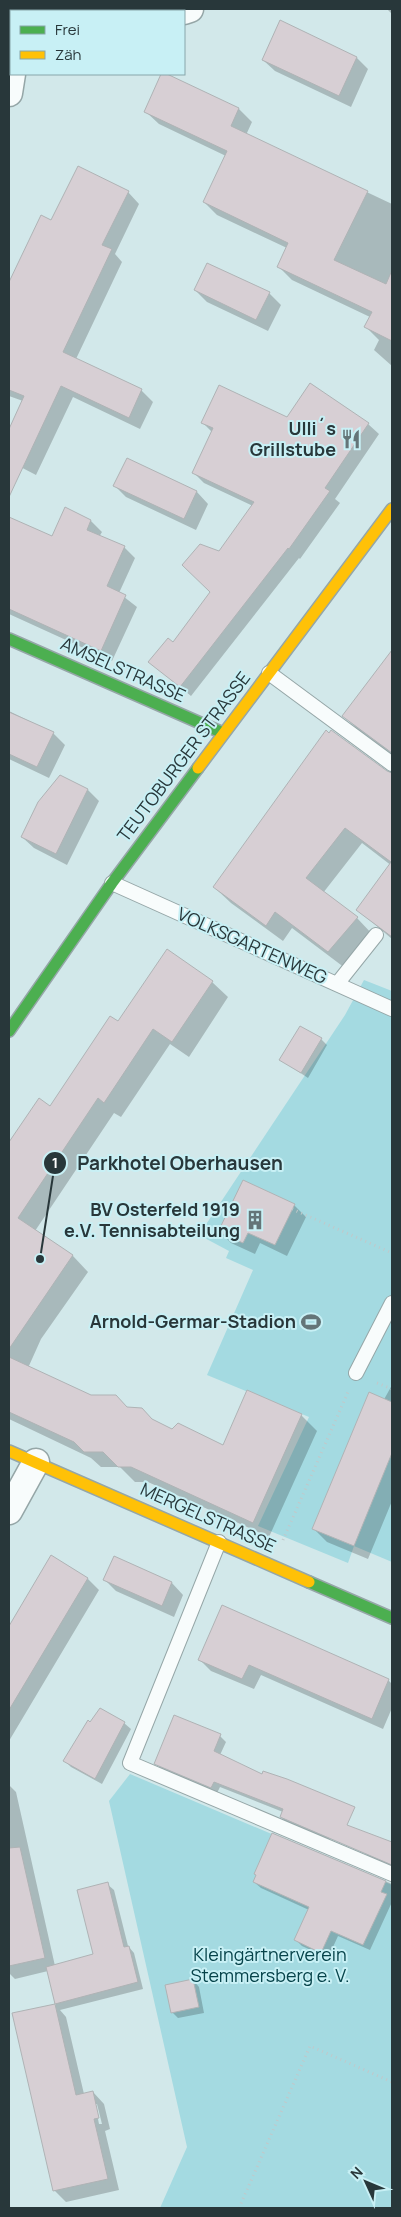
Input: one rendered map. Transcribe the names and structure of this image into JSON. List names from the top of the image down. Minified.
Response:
{"streets":{"street":["AMSELSTRASSE","TEUTOBURGER STRASSE","MERGELSTRASSE"],"lane":["VOLKSGARTENWEG"]},"crossings":[["AMSELSTRASSE","TEUTOBURGER STRASSE"],["TEUTOBURGER STRASSE","VOLKSGARTENWEG"]],"parks":["Kleingärtnerverein Stemmersberg e. V."],"places":{"restaurant":["Ulli´s Grillstube"],"building":["BV Osterfeld 1919 e.V. Tennisabteilung"],"other":["Parkhotel Oberhausen"],"sports":["Arnold-Germar-Stadion"]},"legend":["Frei","Zäh"],"north":"top left"}
